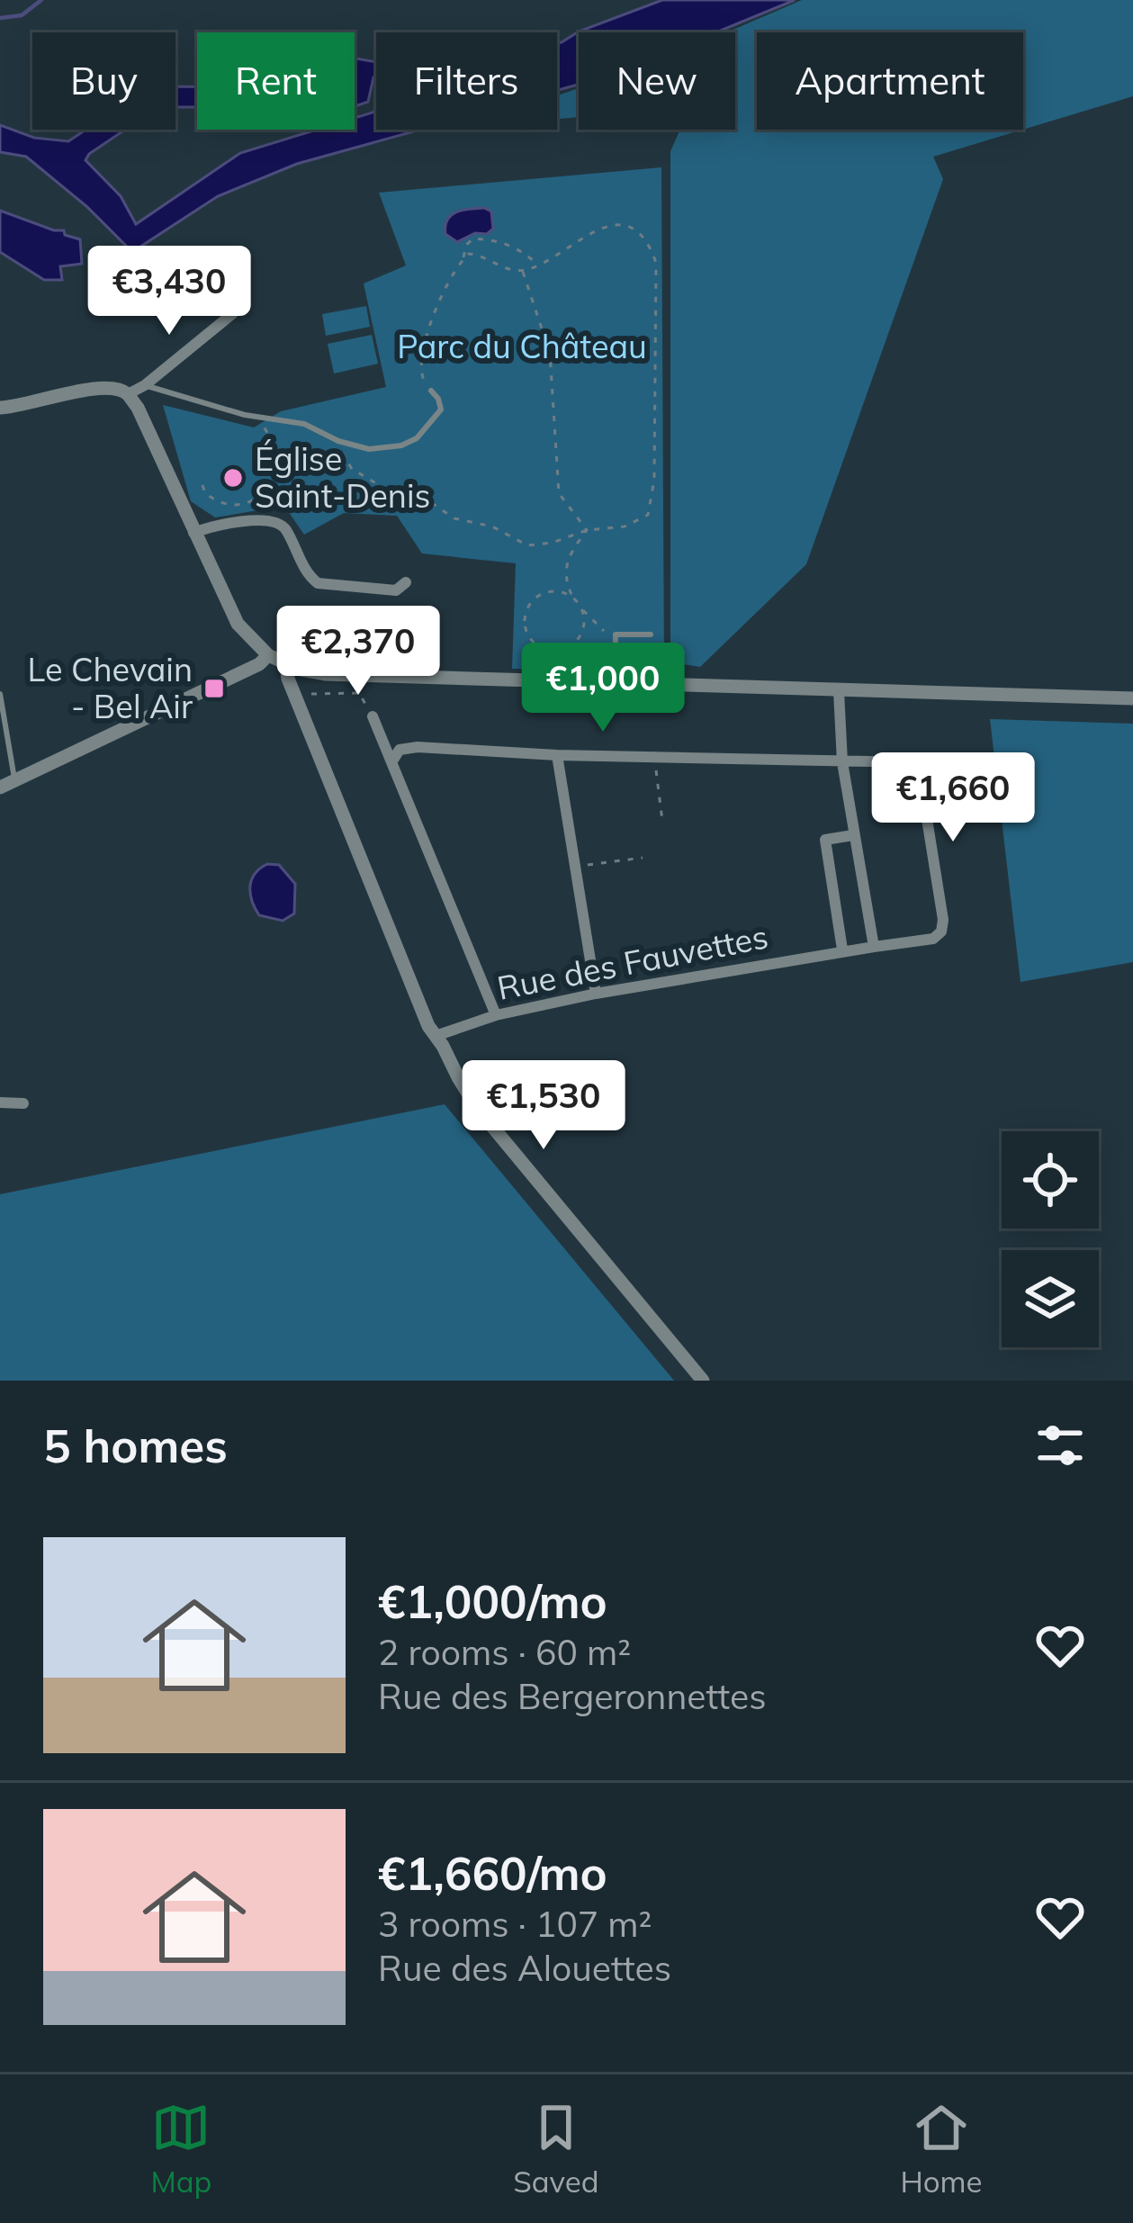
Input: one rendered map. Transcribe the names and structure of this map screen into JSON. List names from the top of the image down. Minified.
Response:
{"streets":{"street":["Rue des Fauvettes"]},"parks":["Parc du Château"],"places":{"other":["Église Saint-Denis"],"transit":["Le Chevain - Bel Air"]},"page":{"chip":["Buy","Rent","Filters","New","Apartment"],"price":["€3,430","€2,370","€1,000","€1,660","€1,530"],"heading":"5 homes","list":[{"name":"€1,000/mo","note":"2 rooms · 60 m² · Rue des Bergeronnettes"},{"name":"€1,660/mo","note":"3 rooms · 107 m² · Rue des Alouettes"}],"tabs":["Map","Saved","Home"]}}
